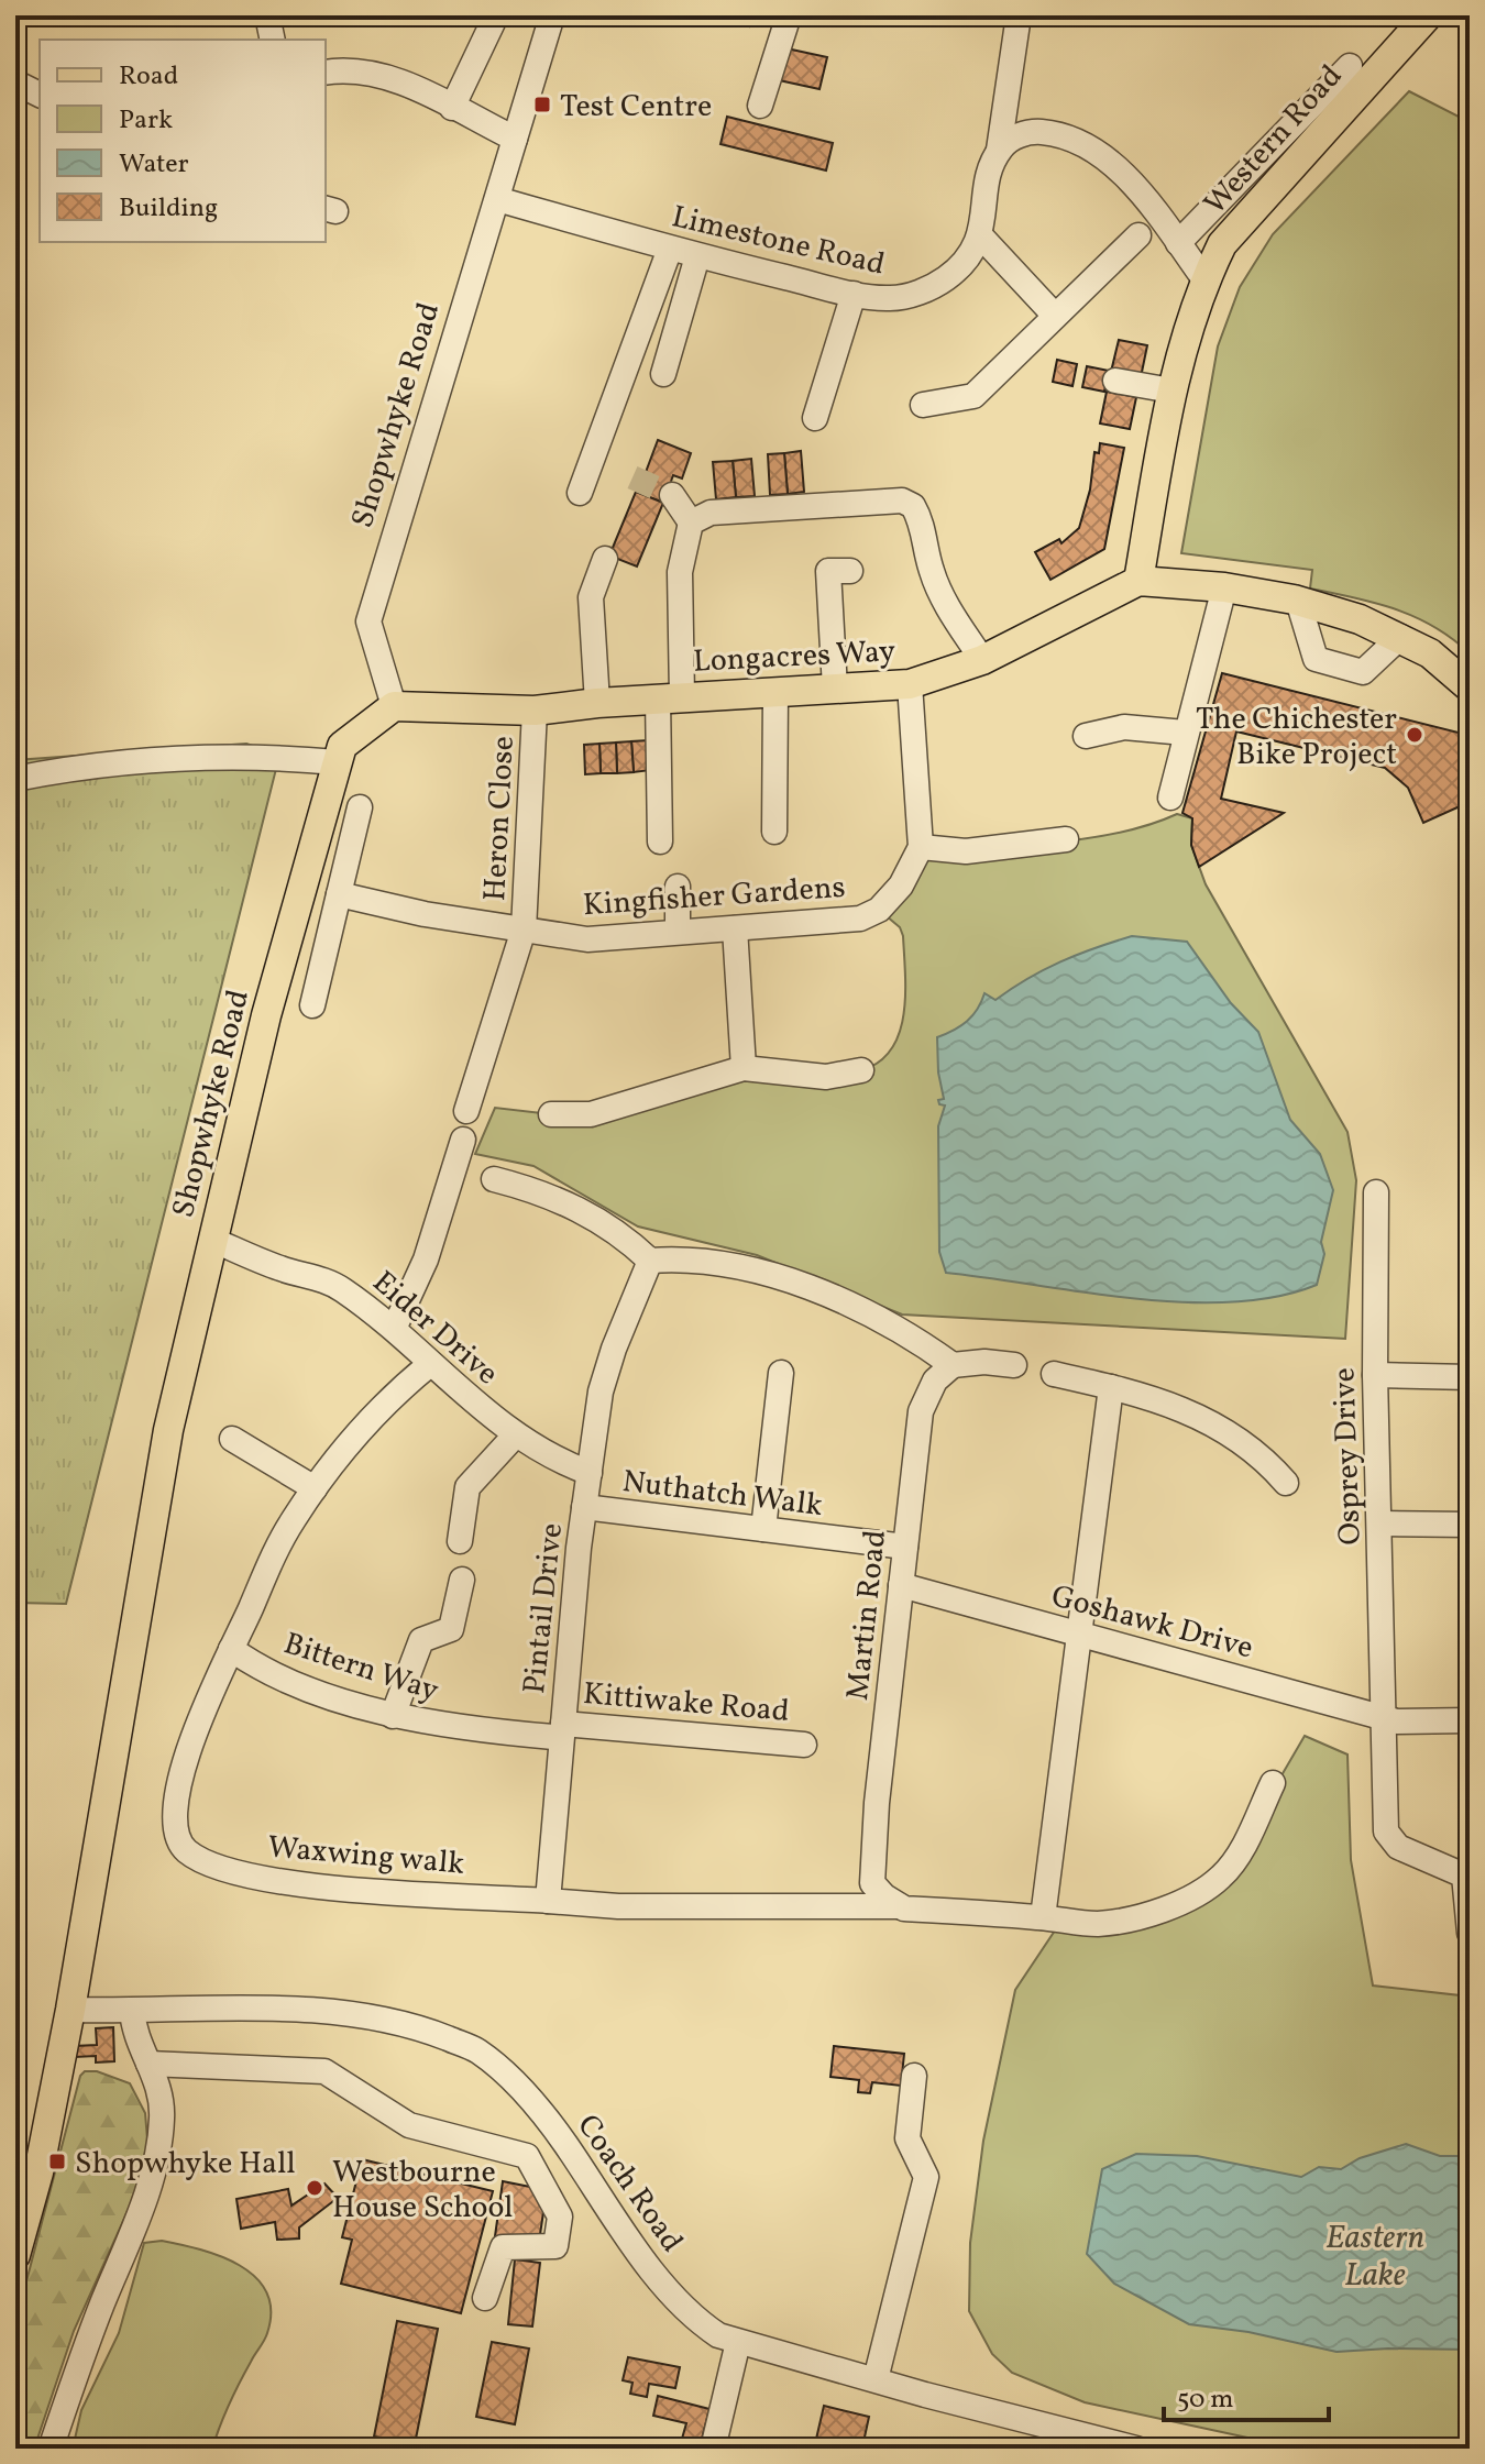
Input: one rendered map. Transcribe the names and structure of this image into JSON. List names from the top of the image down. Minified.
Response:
{"streets":{"main road":["Western Road","Shopwhyke Road","Longacres Way"],"street":["Limestone Road","Heron Close","Kingfisher Gardens","Eider Drive","Osprey Drive","Nuthatch Walk","Pintail Drive","Martin Road","Goshawk Drive","Bittern Way","Kittiwake Road","Waxwing walk","Coach Road"]},"crossings":[["Western Road","Longacres Way"],["Limestone Road","Shopwhyke Road"],["Shopwhyke Road","Longacres Way"],["Shopwhyke Road","Eider Drive"],["Shopwhyke Road","Coach Road"],["Longacres Way","Heron Close"],["Heron Close","Kingfisher Gardens"],["Eider Drive","Pintail Drive"],["Eider Drive","Bittern Way"],["Osprey Drive","Goshawk Drive"],["Nuthatch Walk","Pintail Drive"],["Nuthatch Walk","Martin Road"],["Pintail Drive","Bittern Way"],["Pintail Drive","Kittiwake Road"],["Pintail Drive","Waxwing walk"],["Martin Road","Goshawk Drive"],["Bittern Way","Kittiwake Road"],["Bittern Way","Waxwing walk"]],"water":["Eastern Lake"],"places":{"transit":["Test Centre","Shopwhyke Hall"],"other":["The Chichester Bike Project","Westbourne House School"]},"legend":["Road","Park","Water","Building"],"scale_bar":"50 m"}
